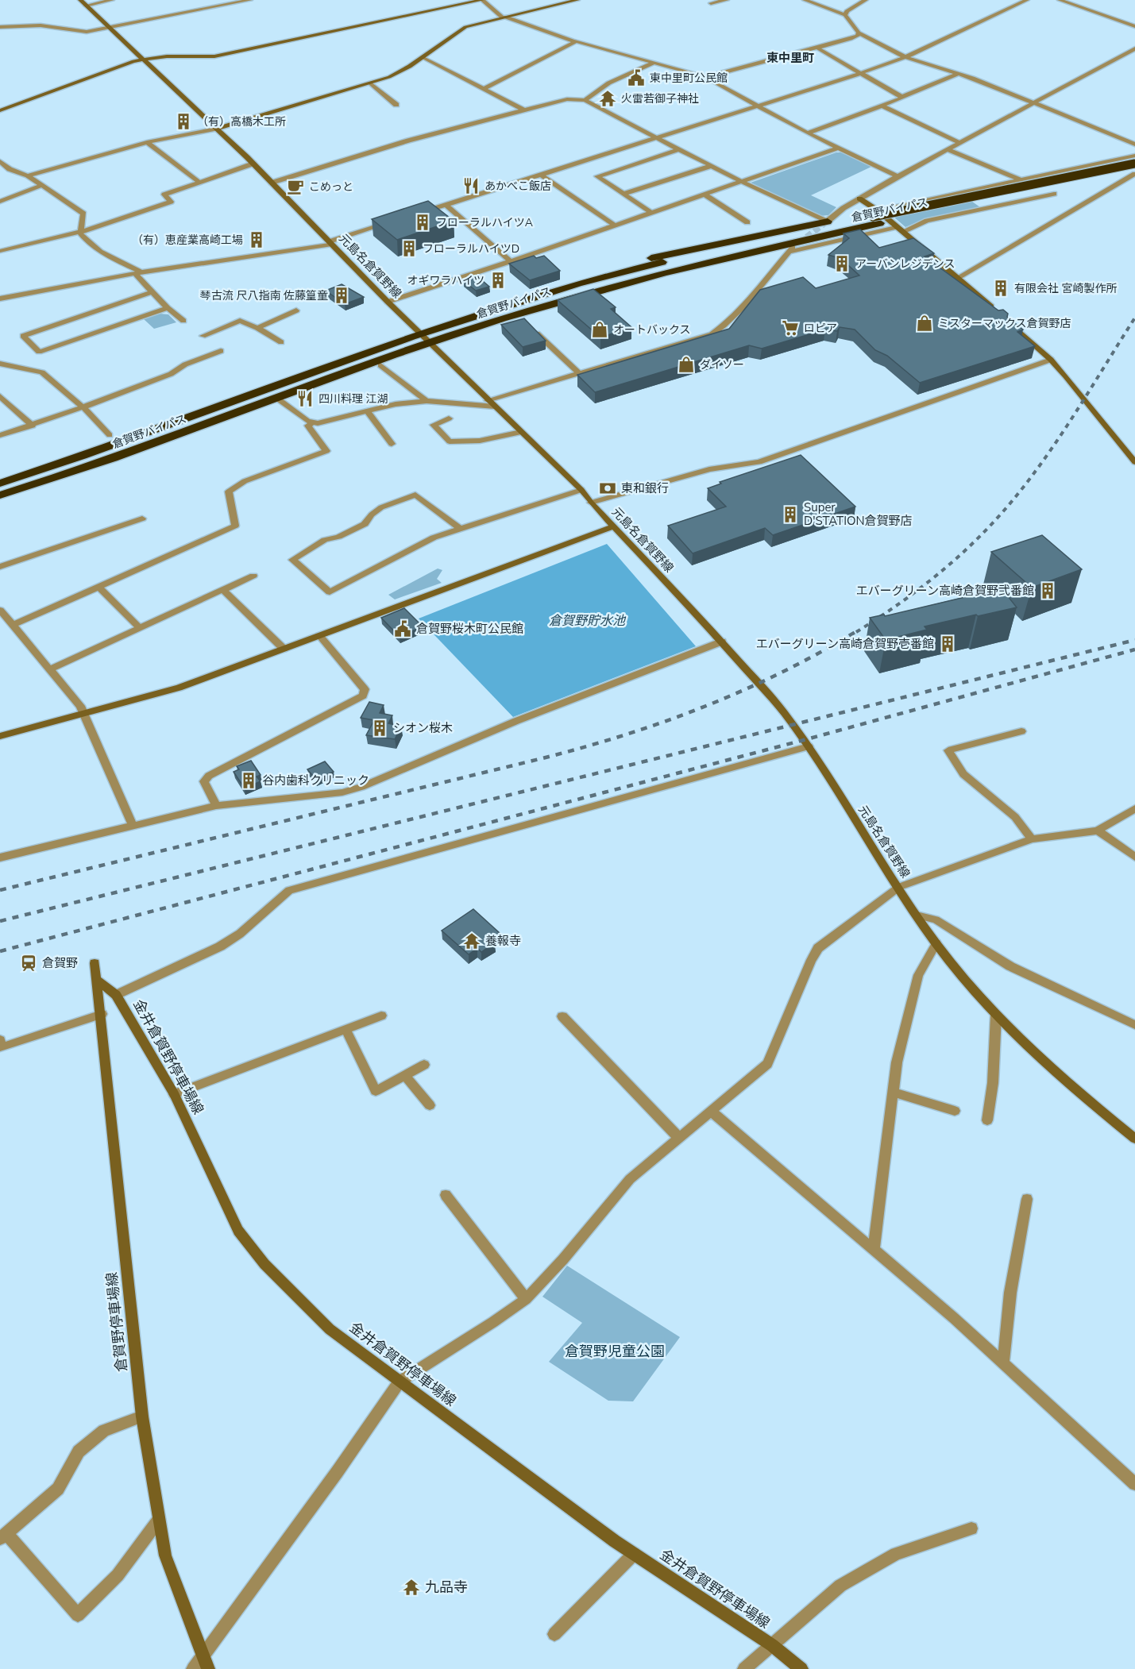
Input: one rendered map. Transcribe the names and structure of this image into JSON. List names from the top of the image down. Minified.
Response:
{"streets":{"highway":["倉賀野バイパス"],"main road":["元島名倉賀野線","金井倉賀野停車場線","倉賀野停車場線"]},"crossings":[["倉賀野バイパス","元島名倉賀野線"],["金井倉賀野停車場線","倉賀野停車場線"]],"districts":["東中里町"],"water":["倉賀野貯水池"],"parks":["倉賀野児童公園"],"places":{"public building":["東中里町公民館","倉賀野桜木町公民館"],"temple":["火雷若御子神社","養報寺","九品寺"],"building":["（有）高橋木工所","フローラルハイツA","（有）恵産業高崎工場","フローラルハイツD","アーバンレジデンス","オギワラハイツ","有限会社 宮崎製作所","琴古流 尺八指南 佐藤篁童","Super D'STATION倉賀野店","エバーグリーン高崎倉賀野弐番館","エバーグリーン高崎倉賀野壱番館","シオン桜木","谷内歯科クリニック"],"restaurant":["あかべこ飯店","四川料理 江湖"],"cafe":["こめっと"],"shop":["ミスターマックス倉賀野店","オートバックス","ダイソー"],"supermarket":["ロピア"],"bank":["東和銀行"],"station":["倉賀野"]}}
